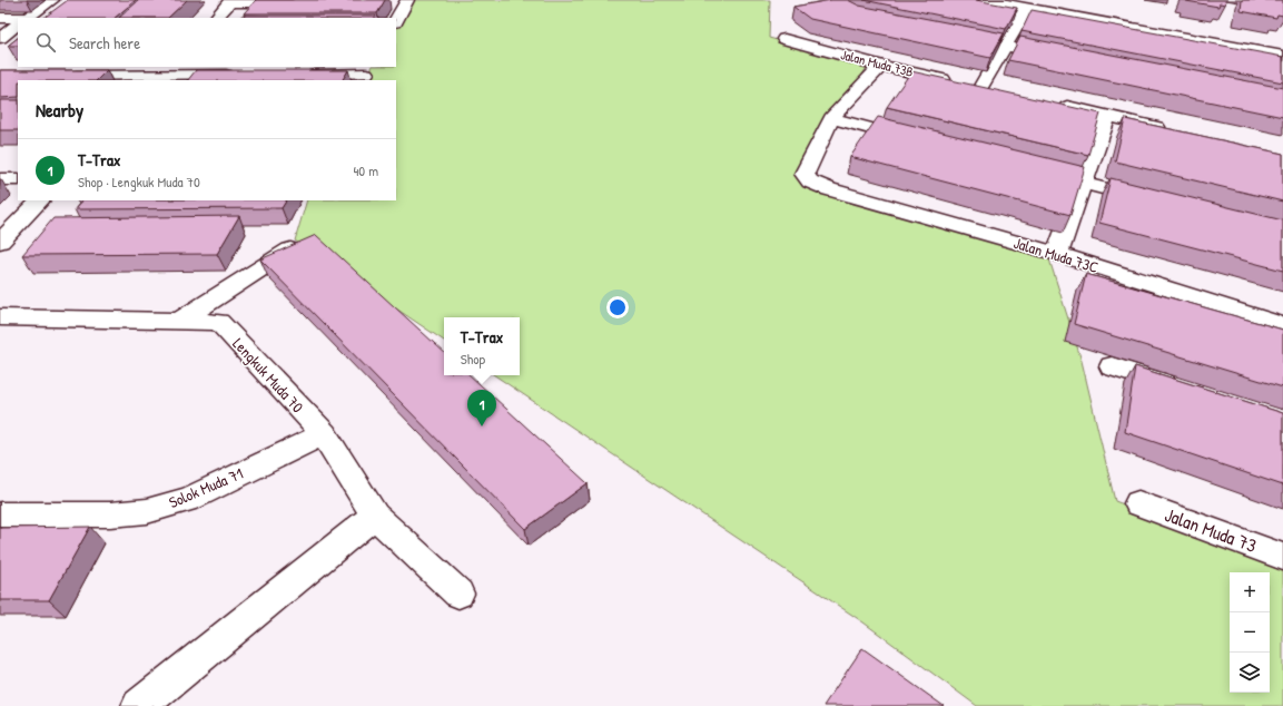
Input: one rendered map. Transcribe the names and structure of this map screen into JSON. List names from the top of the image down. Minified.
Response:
{"streets":{"street":["Jalan Muda 73B","Jalan Muda 73C","Lengkuk Muda 70","Solok Muda 71","Jalan Muda 73"]},"crossings":[["Lengkuk Muda 70","Solok Muda 71"]],"page":{"search":"Search here","heading":"Nearby","list":[{"mark":"1","name":"T-Trax","note":"Shop · Lengkuk Muda 70","value":"40 m"}],"popup":["T-Trax","Shop"],"pins":"1","map_buttons":["+","−"]}}
